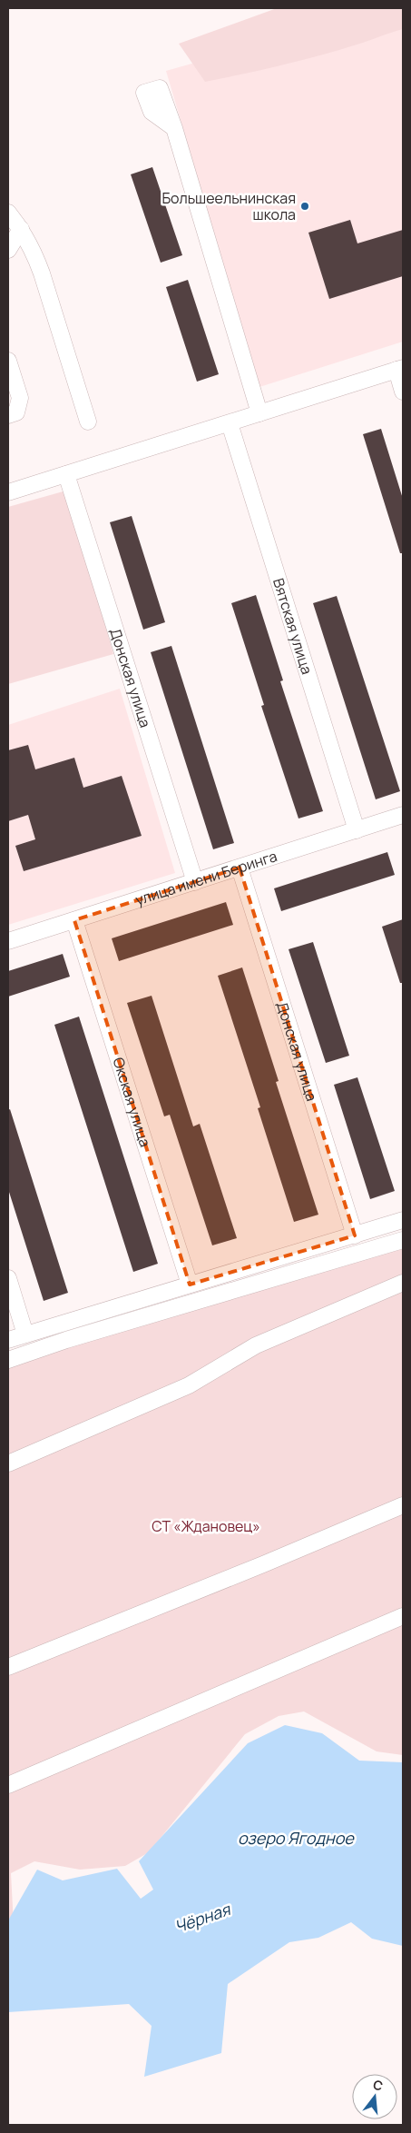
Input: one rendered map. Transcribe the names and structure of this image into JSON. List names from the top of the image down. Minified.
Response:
{"streets":{"street":["Вятская улица","Донская улица","улица имени Беринга","Окская улица"]},"crossings":[["Вятская улица","улица имени Беринга"],["Донская улица","улица имени Беринга"],["улица имени Беринга","Окская улица"]],"water":["озеро Ягодное","Чёрная"],"parks":["СТ «Ждановец»"],"places":["Большеельнинская школа"],"north":"top"}
